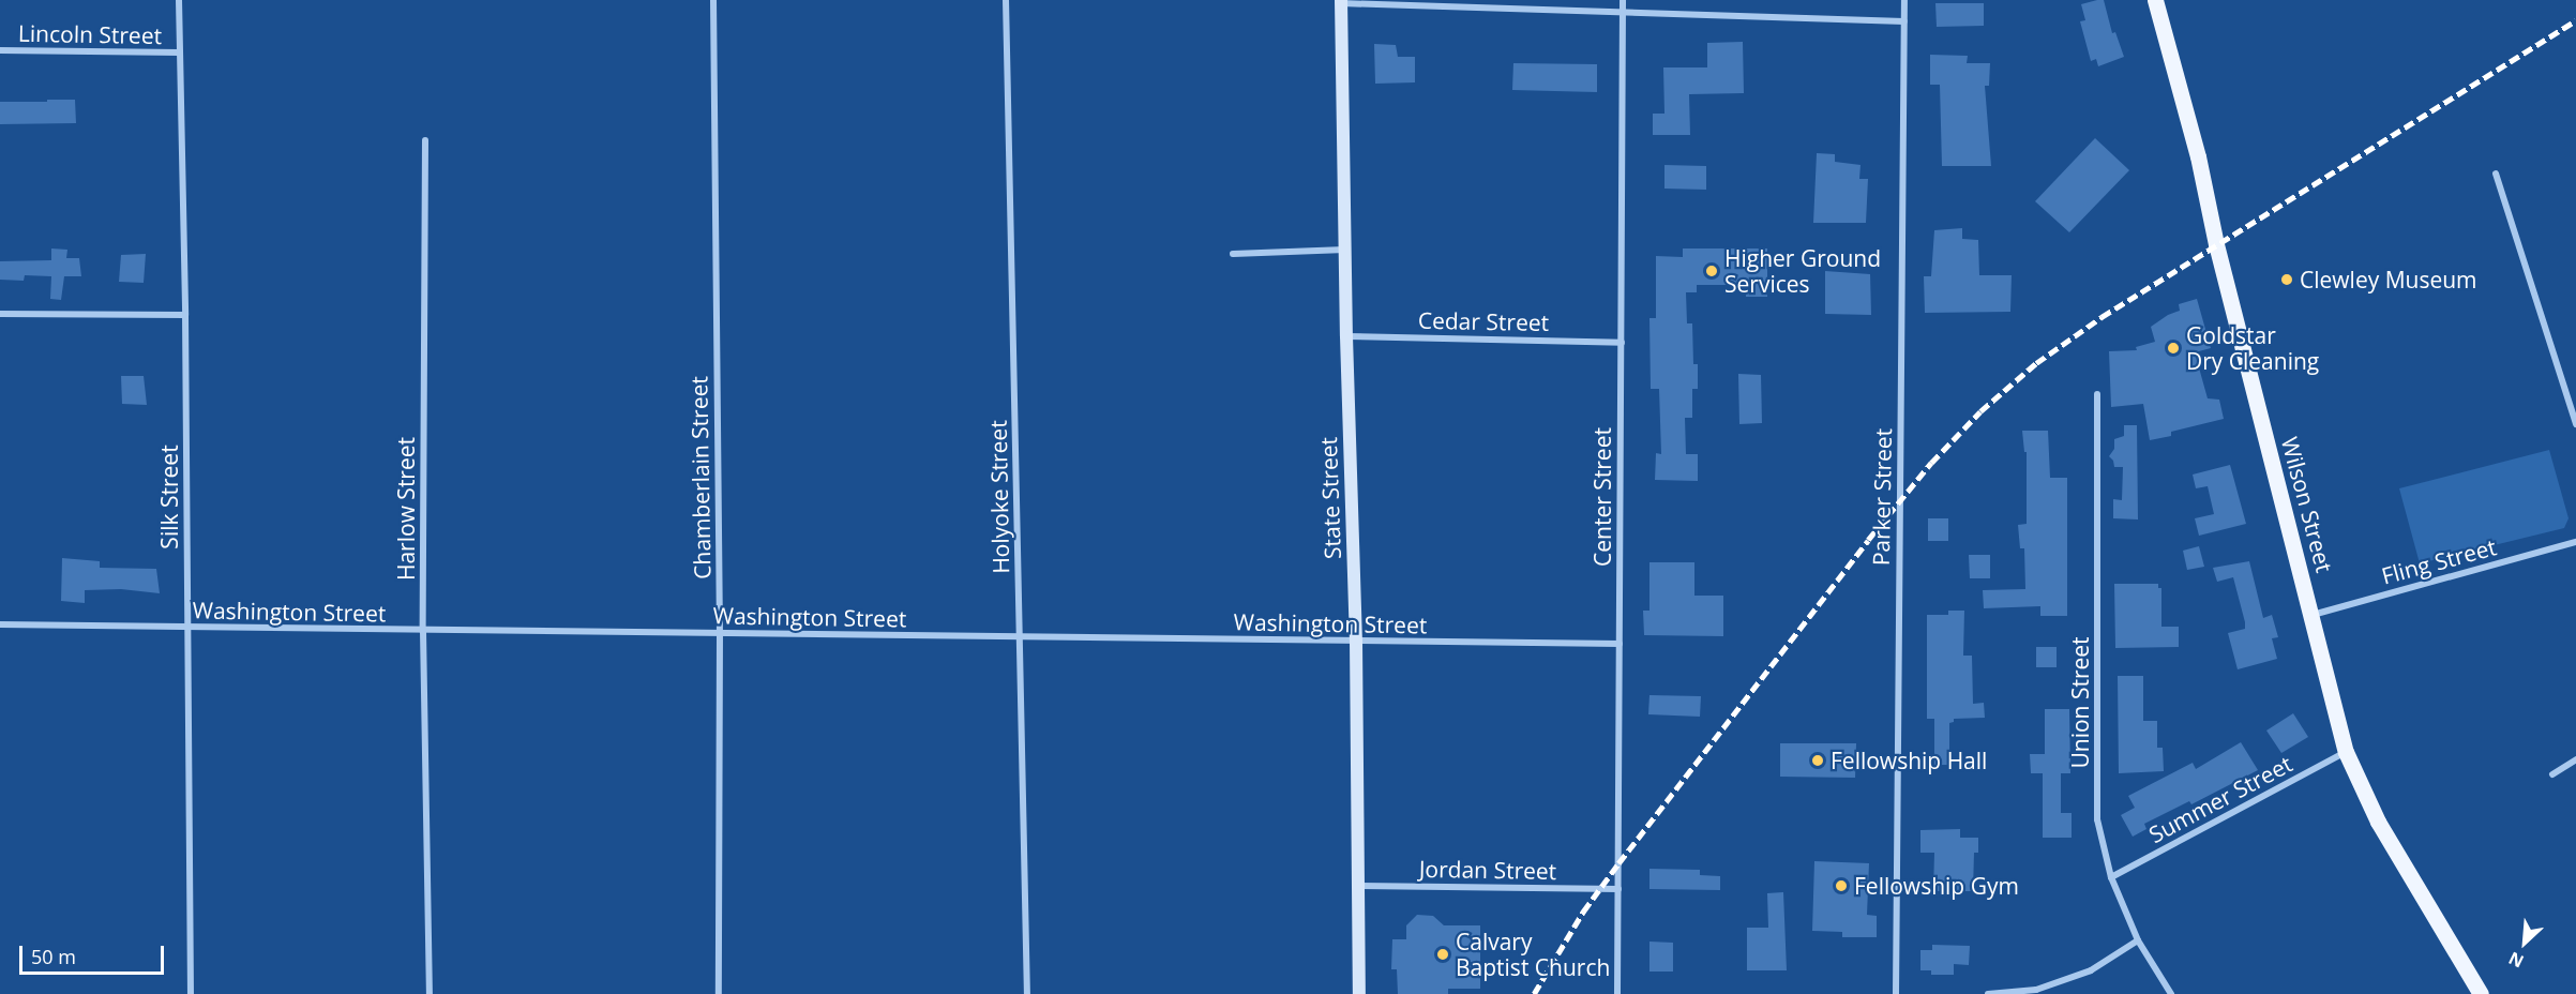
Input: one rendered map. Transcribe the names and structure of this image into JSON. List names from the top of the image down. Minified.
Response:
{"streets":{"main road":["State Street","Wilson Street"],"street":["Lincoln Street","Cedar Street","Chamberlain Street","Silk Street","Holyoke Street","Center Street","Parker Street","Harlow Street","Fling Street","Washington Street","Union Street","Summer Street","Jordan Street"]},"crossings":[["Lincoln Street","Silk Street"],["Cedar Street","Center Street"],["Cedar Street","State Street"],["Chamberlain Street","Washington Street"],["Silk Street","Washington Street"],["Holyoke Street","Washington Street"],["Center Street","Washington Street"],["Center Street","Jordan Street"],["State Street","Washington Street"],["State Street","Jordan Street"],["Wilson Street","Fling Street"],["Wilson Street","Summer Street"],["Harlow Street","Washington Street"],["Union Street","Summer Street"]],"places":["Higher Ground Services","Clewley Museum","Goldstar Dry Cleaning","Fellowship Hall","Fellowship Gym","Calvary Baptist Church"],"scale_bar":"50 m","north":"bottom left"}
